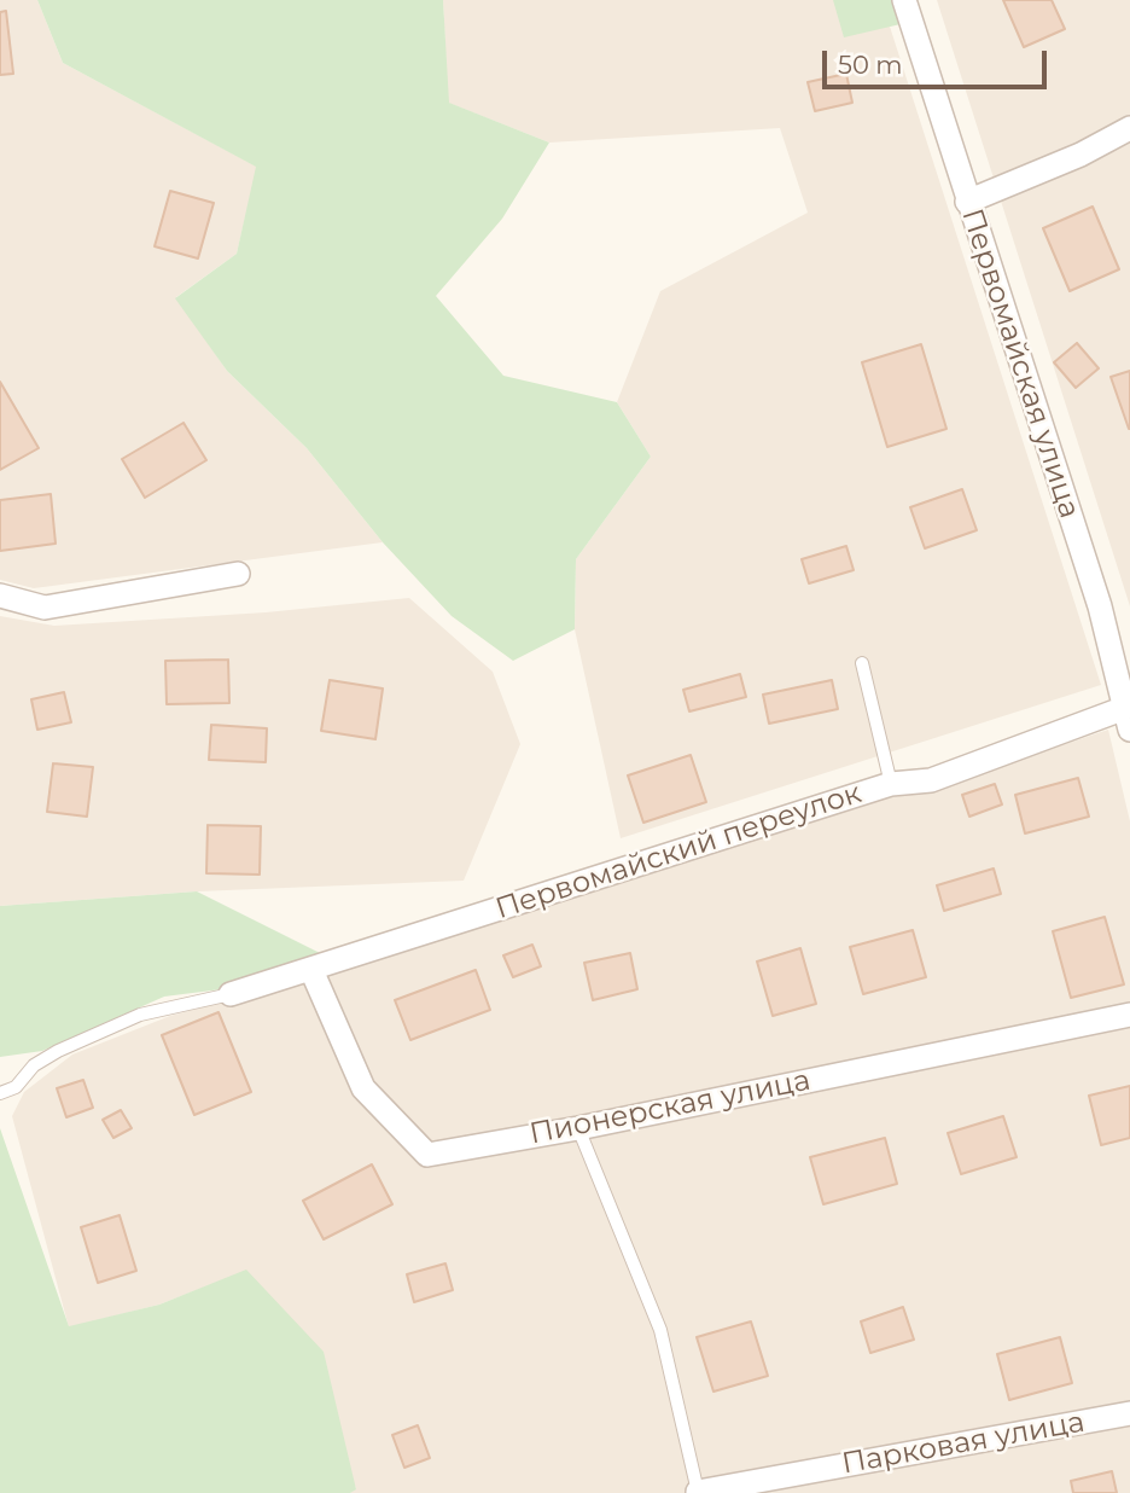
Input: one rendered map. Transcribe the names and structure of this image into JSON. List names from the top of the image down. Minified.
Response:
{"streets":{"street":["Первомайская улица","Первомайский переулок","Пионерская улица","Парковая улица"]},"crossings":[["Первомайская улица","Первомайский переулок"],["Первомайский переулок","Пионерская улица"]],"scale_bar":"50 m"}
